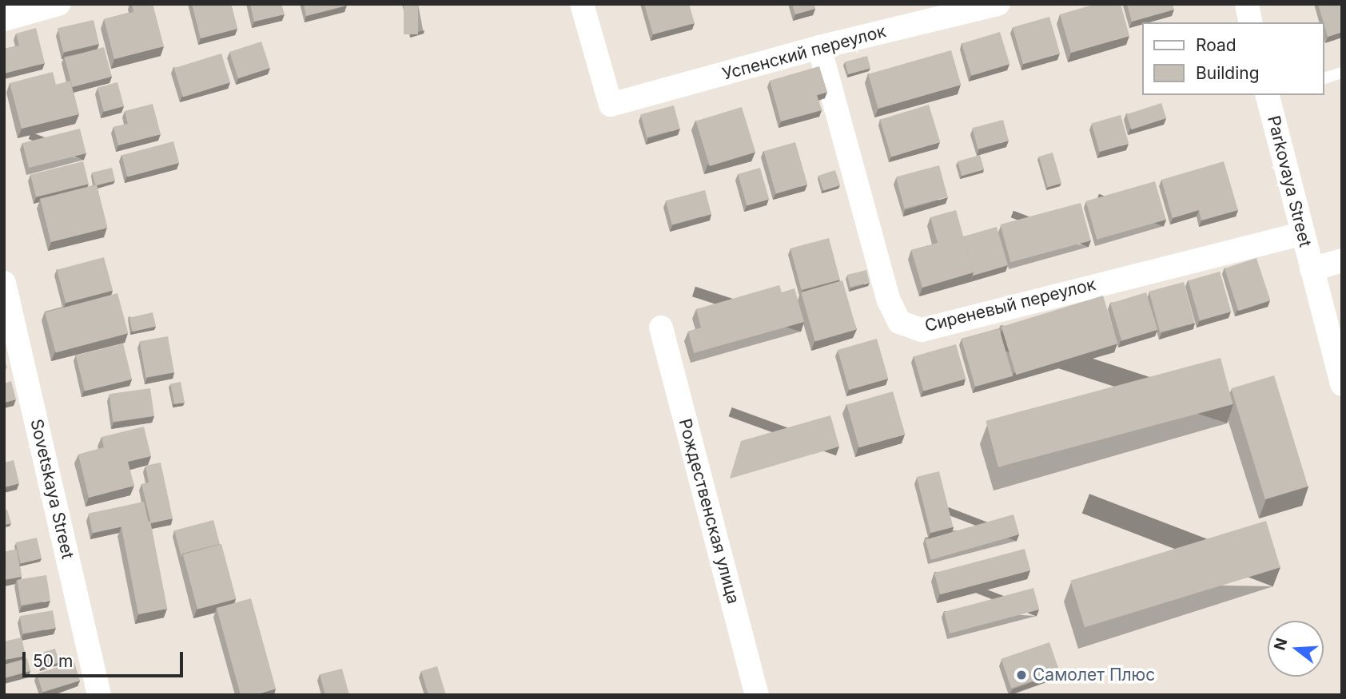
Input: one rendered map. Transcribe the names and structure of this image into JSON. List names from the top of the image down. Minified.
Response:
{"streets":{"street":["Успенский переулок","Parkovaya Street","Сиреневый переулок","Sovetskaya Street","Рождественская улица"]},"crossings":[["Успенский переулок","Сиреневый переулок"],["Parkovaya Street","Сиреневый переулок"]],"places":["Самолет Плюс"],"legend":["Road","Building"],"scale_bar":"50 m","north":"left"}
